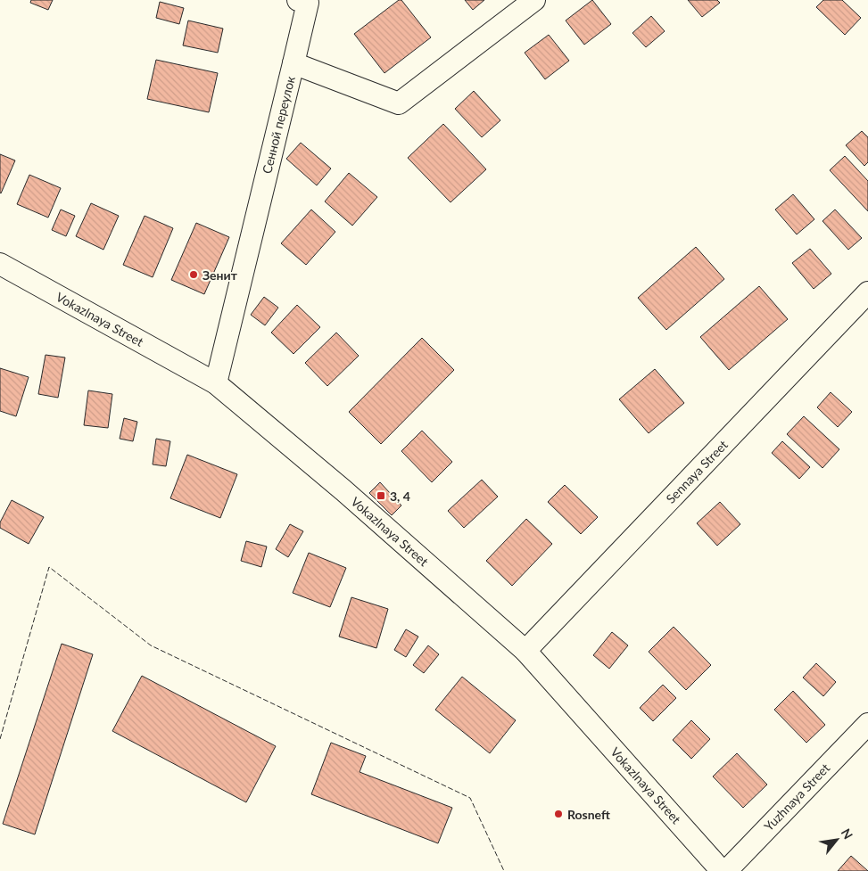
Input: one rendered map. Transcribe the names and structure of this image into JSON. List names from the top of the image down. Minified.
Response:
{"streets":{"street":["Сенной переулок","Vokazlnaya Street","Sennaya Street","Yuzhnaya Street"]},"crossings":[["Сенной переулок","Vokazlnaya Street"],["Vokazlnaya Street","Sennaya Street"]],"places":{"other":["Зенит","Rosneft"],"transit":["3, 4"]},"north":"top right"}
